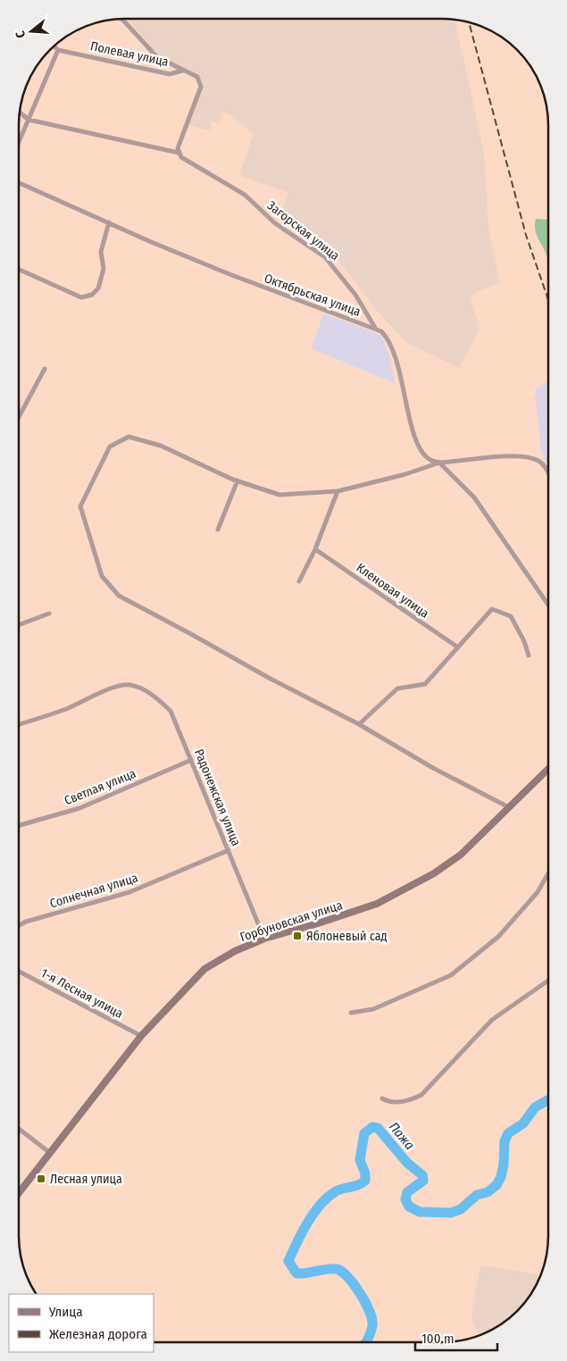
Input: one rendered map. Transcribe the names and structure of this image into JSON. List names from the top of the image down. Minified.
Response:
{"streets":{"main road":["Горбуновская улица"],"street":["Полевая улица","Загорская улица","Октябрьская улица","Кленовая улица","Светлая улица","Радонежская улица","Солнечная улица","1-я Лесная улица"]},"crossings":[["Загорская улица","Октябрьская улица"],["Светлая улица","Радонежская улица"],["Радонежская улица","Солнечная улица"],["Радонежская улица","Горбуновская улица"],["Горбуновская улица","1-я Лесная улица"]],"water":["Пажа"],"places":{"transit":["Яблоневый сад","Лесная улица"]},"legend":["Улица","Железная дорога"],"scale_bar":"100 m","north":"left"}
